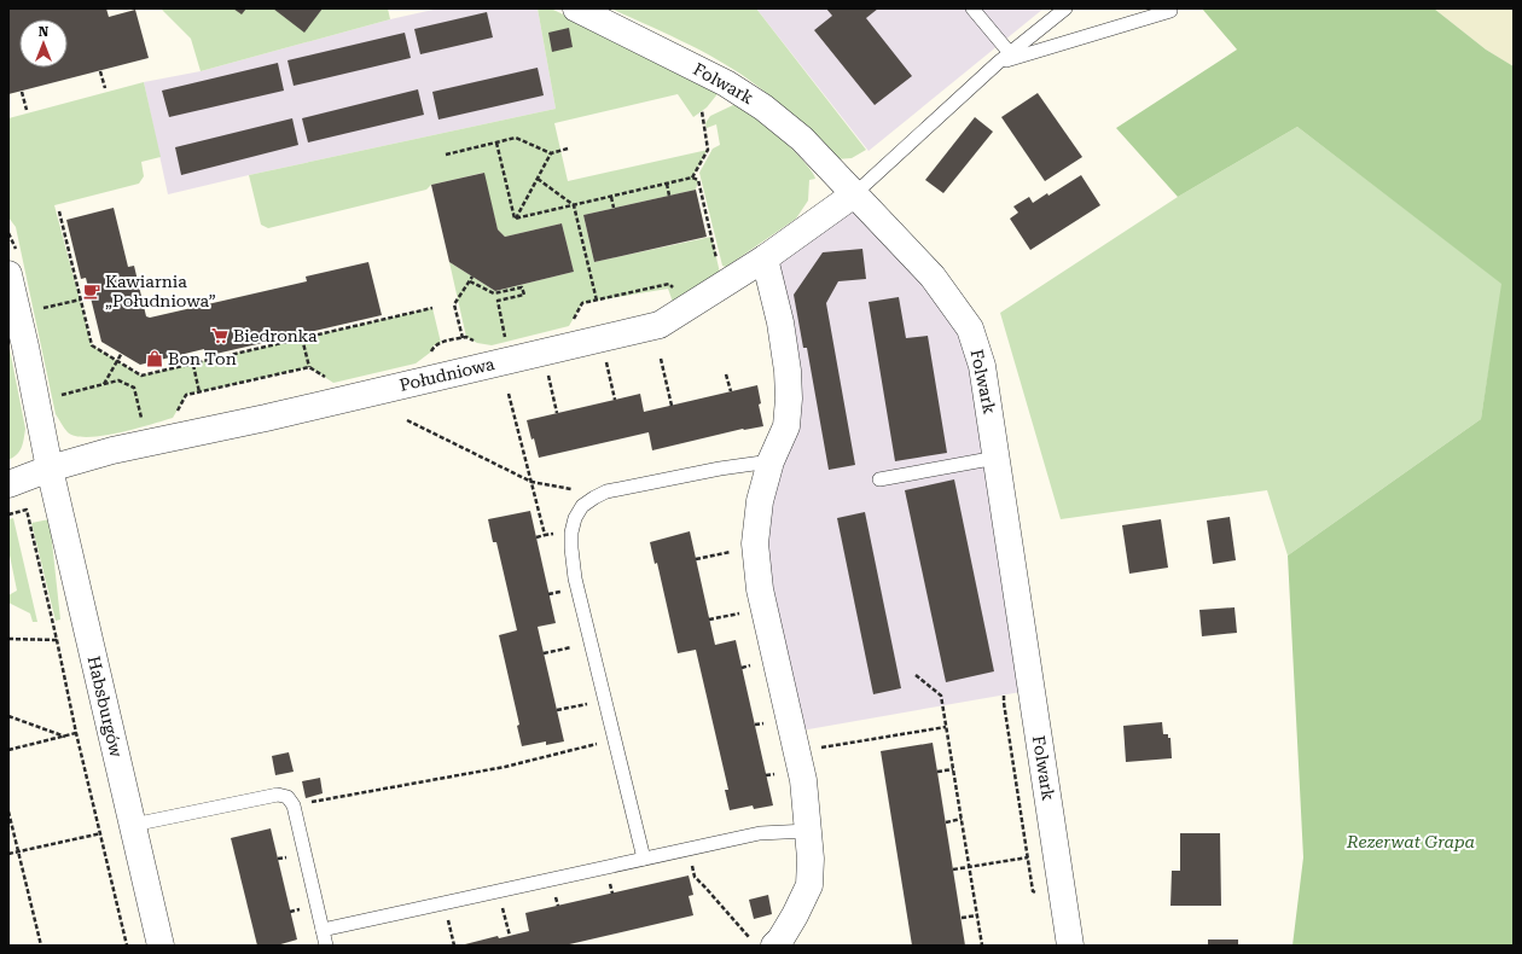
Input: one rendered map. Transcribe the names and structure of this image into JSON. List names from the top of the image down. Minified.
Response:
{"streets":{"street":["Folwark","Południowa","Habsburgów"]},"crossings":[["Folwark","Południowa"],["Południowa","Habsburgów"]],"parks":["Rezerwat Grapa"],"places":{"cafe":["Kawiarnia „Południowa”"],"supermarket":["Biedronka"],"shop":["Bon Ton"]},"north":"top"}
